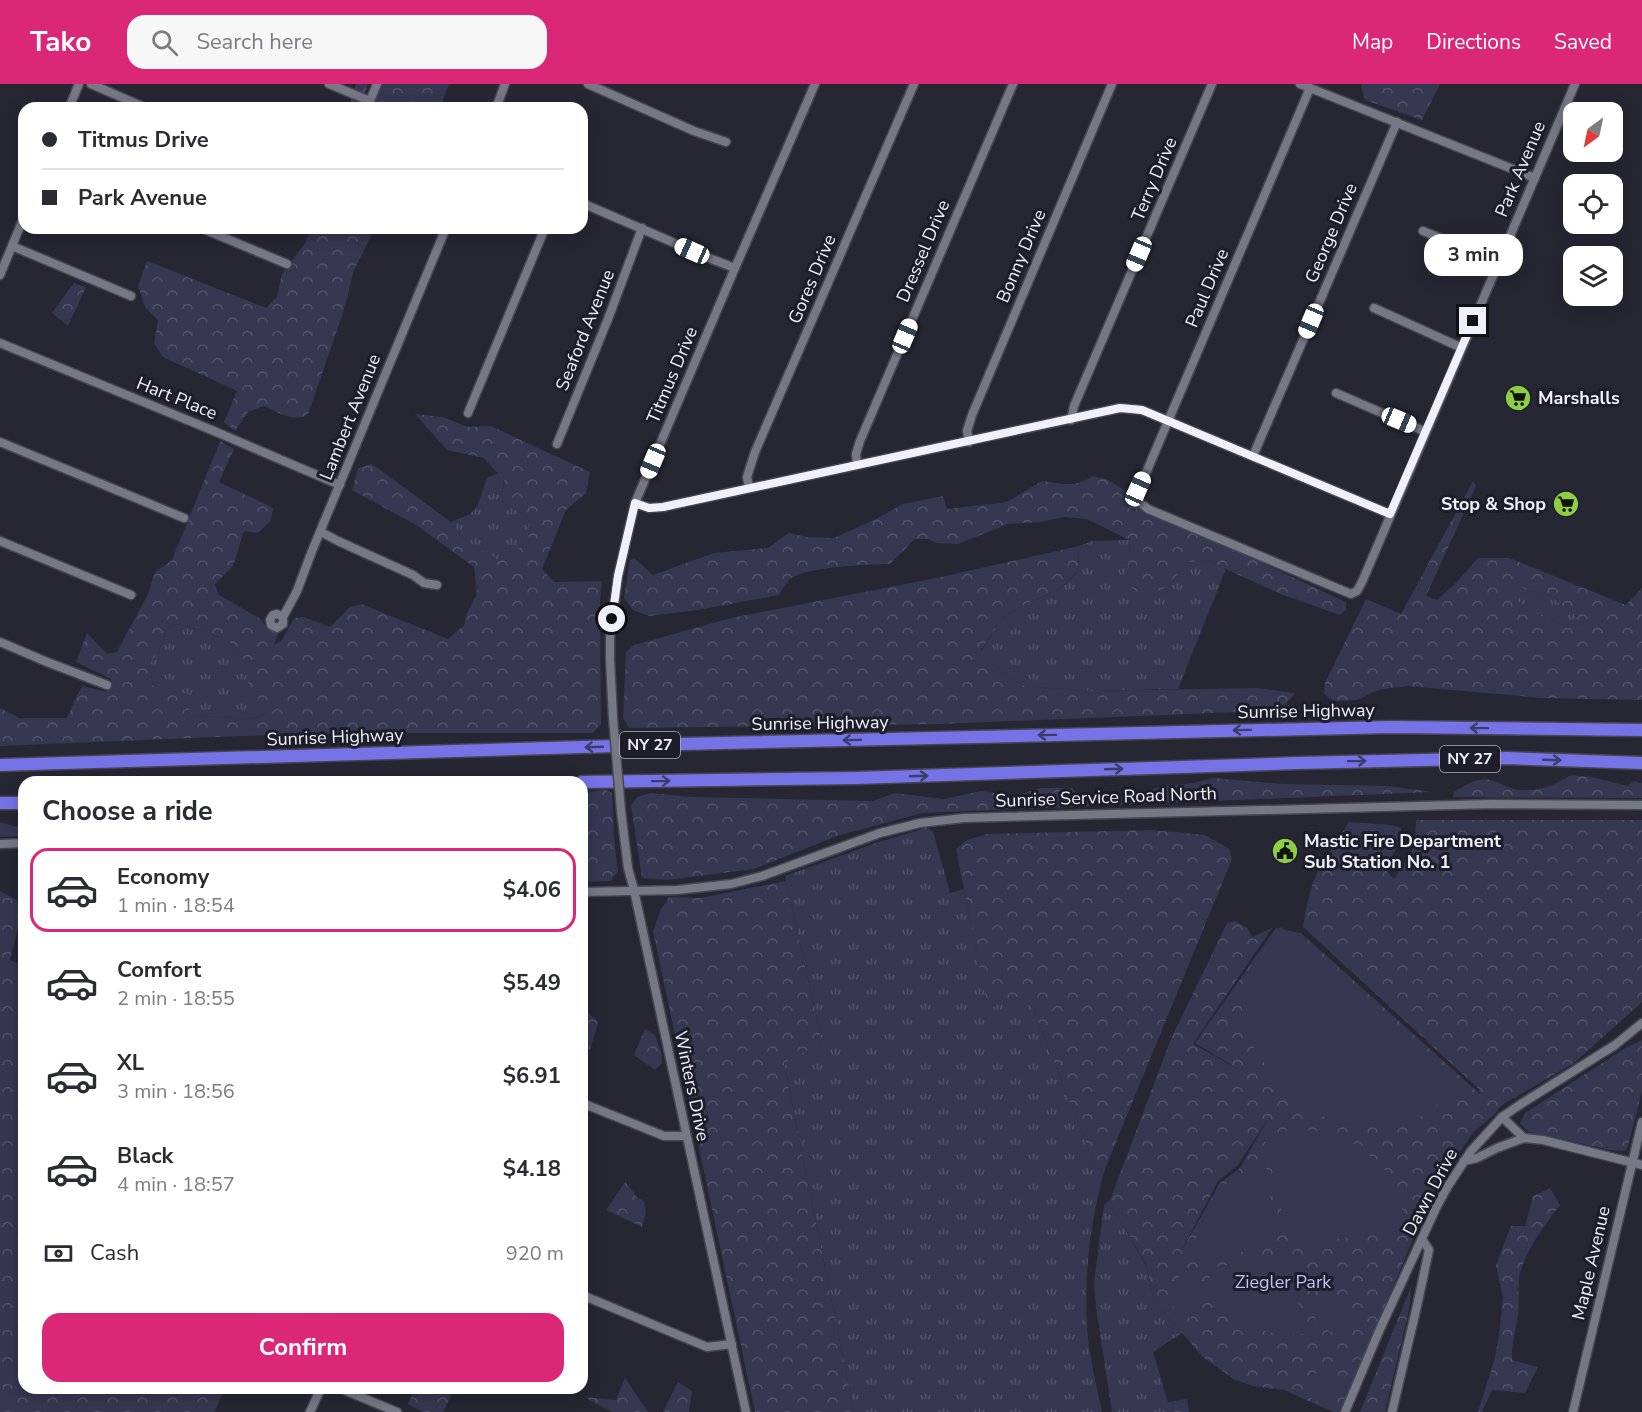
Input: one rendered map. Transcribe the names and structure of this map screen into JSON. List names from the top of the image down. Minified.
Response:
{"streets":{"highway":["Sunrise Highway","NY 27"],"street":["Park Avenue","Terry Drive","George Drive","Dressel Drive","Bonny Drive","Gores Drive","Paul Drive","Seaford Avenue","Titmus Drive","Hart Place","Lambert Avenue","Sunrise Service Road North","Winters Drive","Dawn Drive","Maple Avenue"]},"crossings":[["Park Avenue","Paul Drive"],["Titmus Drive","Winters Drive"],["Hart Place","Lambert Avenue"],["Sunrise Service Road North","Winters Drive"]],"parks":["Ziegler Park"],"places":{"supermarket":["Marshalls","Stop & Shop"],"public building":["Mastic Fire Department Sub Station No. 1"]},"north":"bottom left","page":{"header":"Tako","search":"Search here","nav":["Map","Directions","Saved"],"banner":["Titmus Drive","Park Avenue"],"bubble":"3 min","heading":"Choose a ride","list":[{"name":"Economy","note":"1 min · 18:54","value":"$4.06"},{"name":"Comfort","note":"2 min · 18:55","value":"$5.49"},{"name":"XL","note":"3 min · 18:56","value":"$6.91"},{"name":"Black","note":"4 min · 18:57","value":"$4.18"}],"pay":["Cash","920 m"],"buttons":"Confirm"}}
